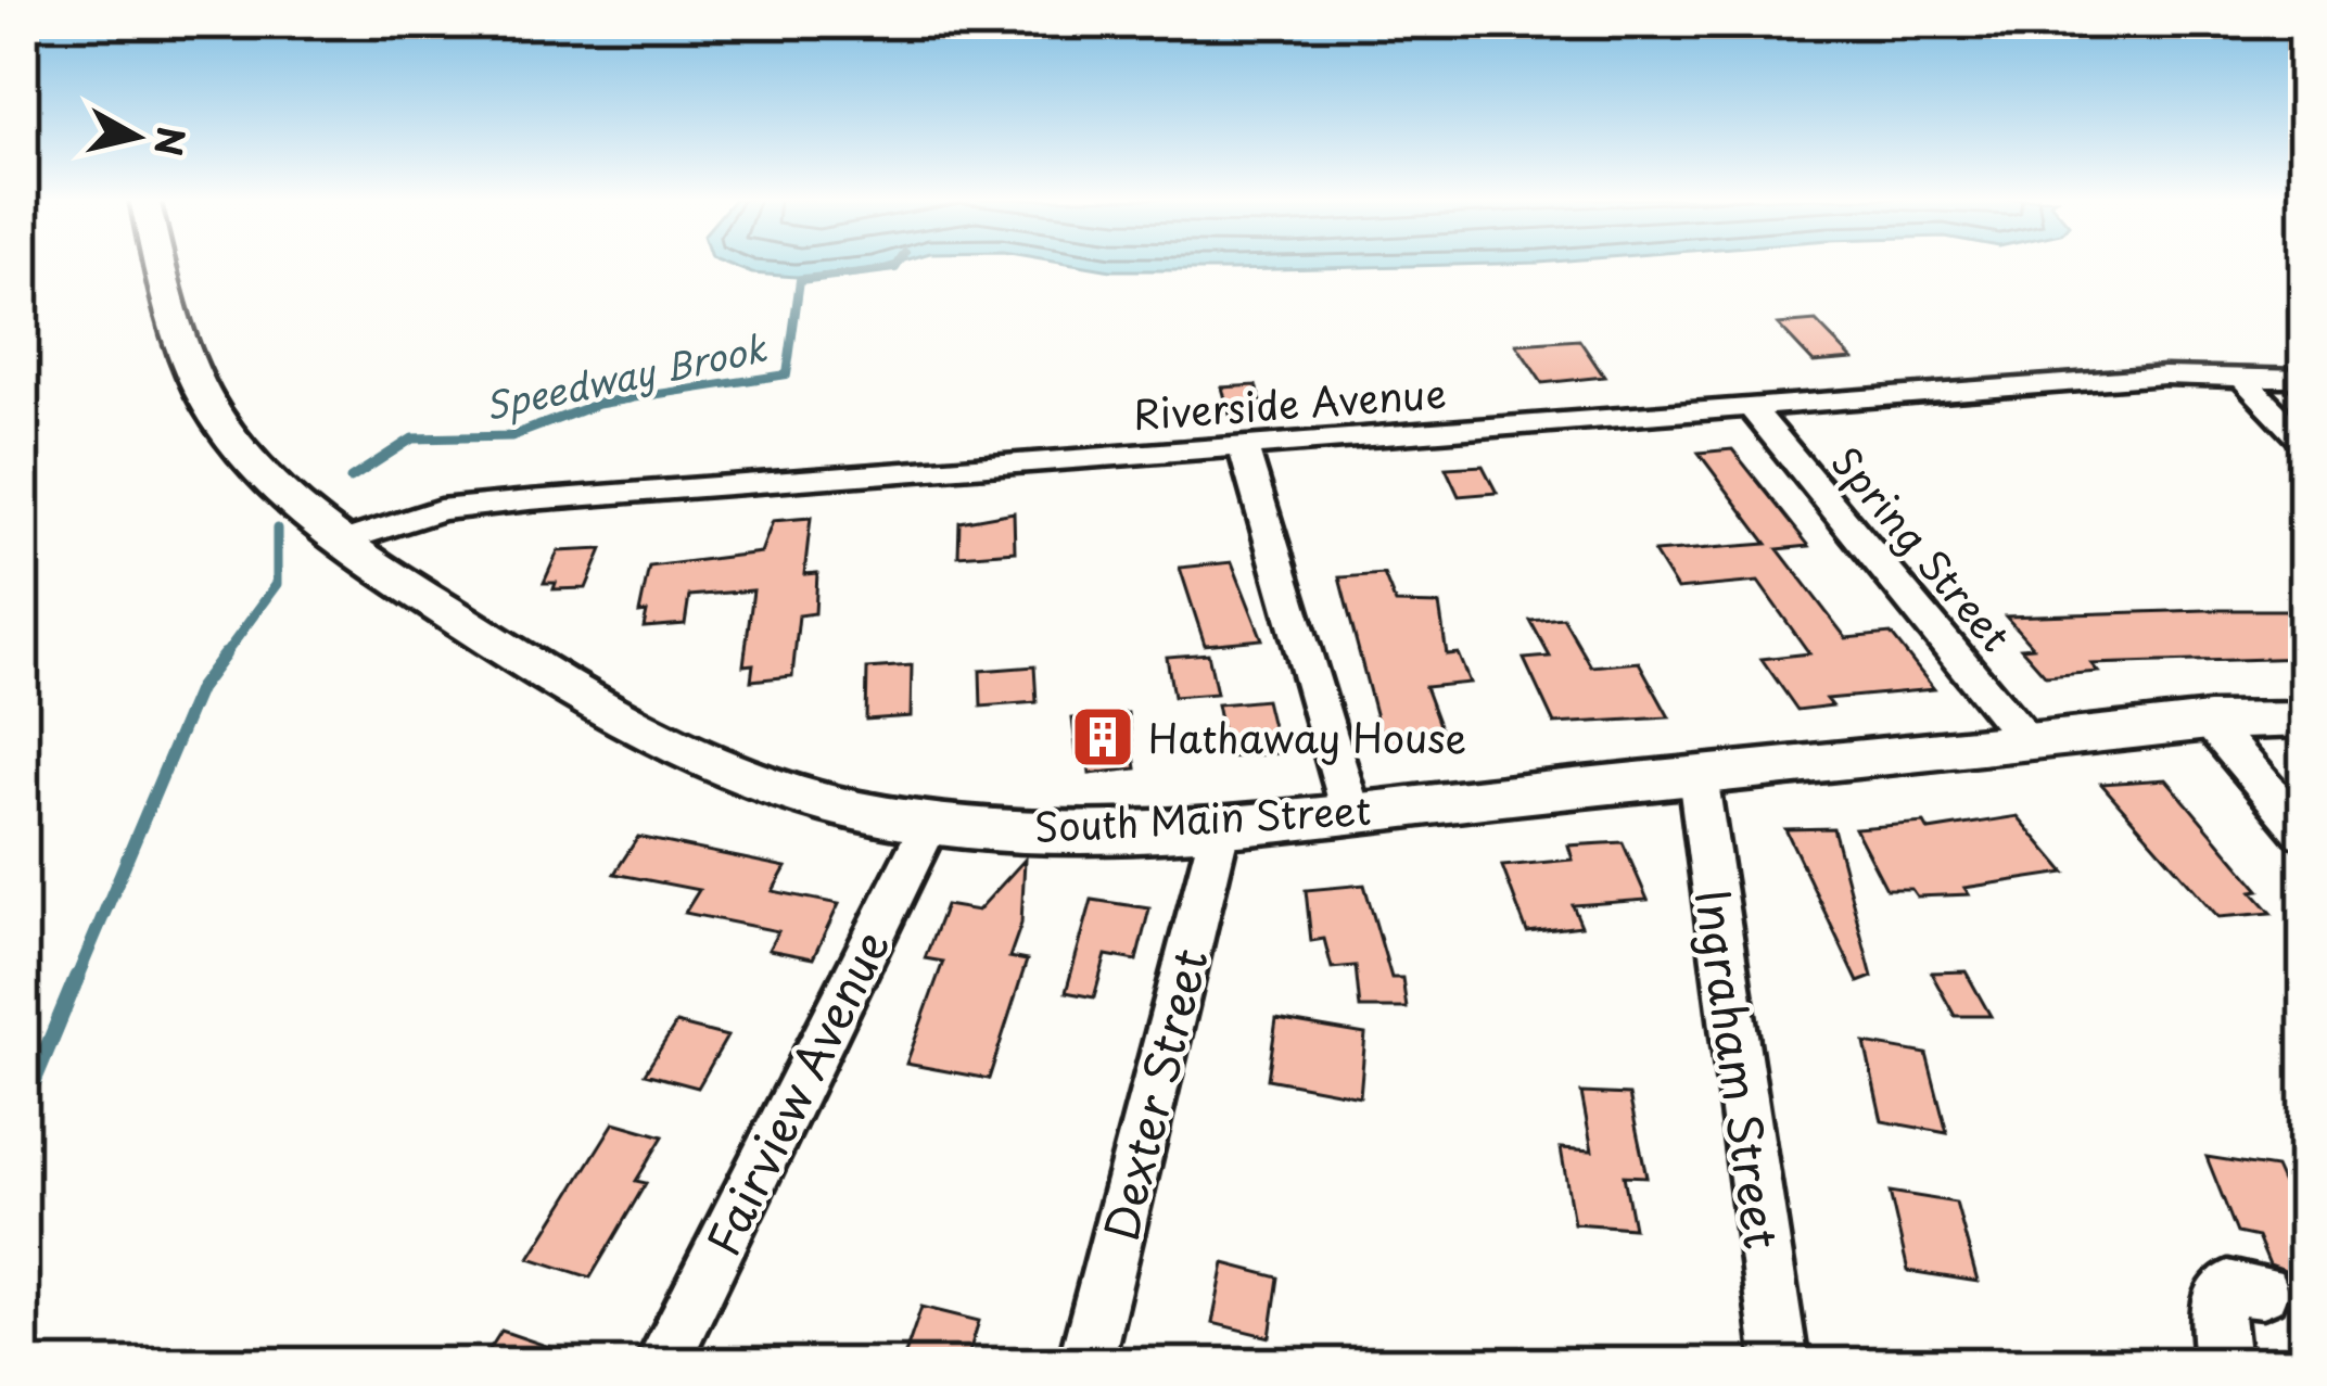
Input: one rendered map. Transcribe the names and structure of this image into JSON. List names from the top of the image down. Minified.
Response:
{"streets":{"main road":["South Main Street"],"street":["Riverside Avenue","Spring Street","Ingraham Street","Fairview Avenue","Dexter Street"]},"crossings":[["Riverside Avenue","Spring Street"],["Riverside Avenue","South Main Street"],["Spring Street","South Main Street"],["South Main Street","Ingraham Street"],["South Main Street","Fairview Avenue"],["South Main Street","Dexter Street"]],"water":["Speedway Brook"],"places":{"building":["Hathaway House"]},"north":"right"}
